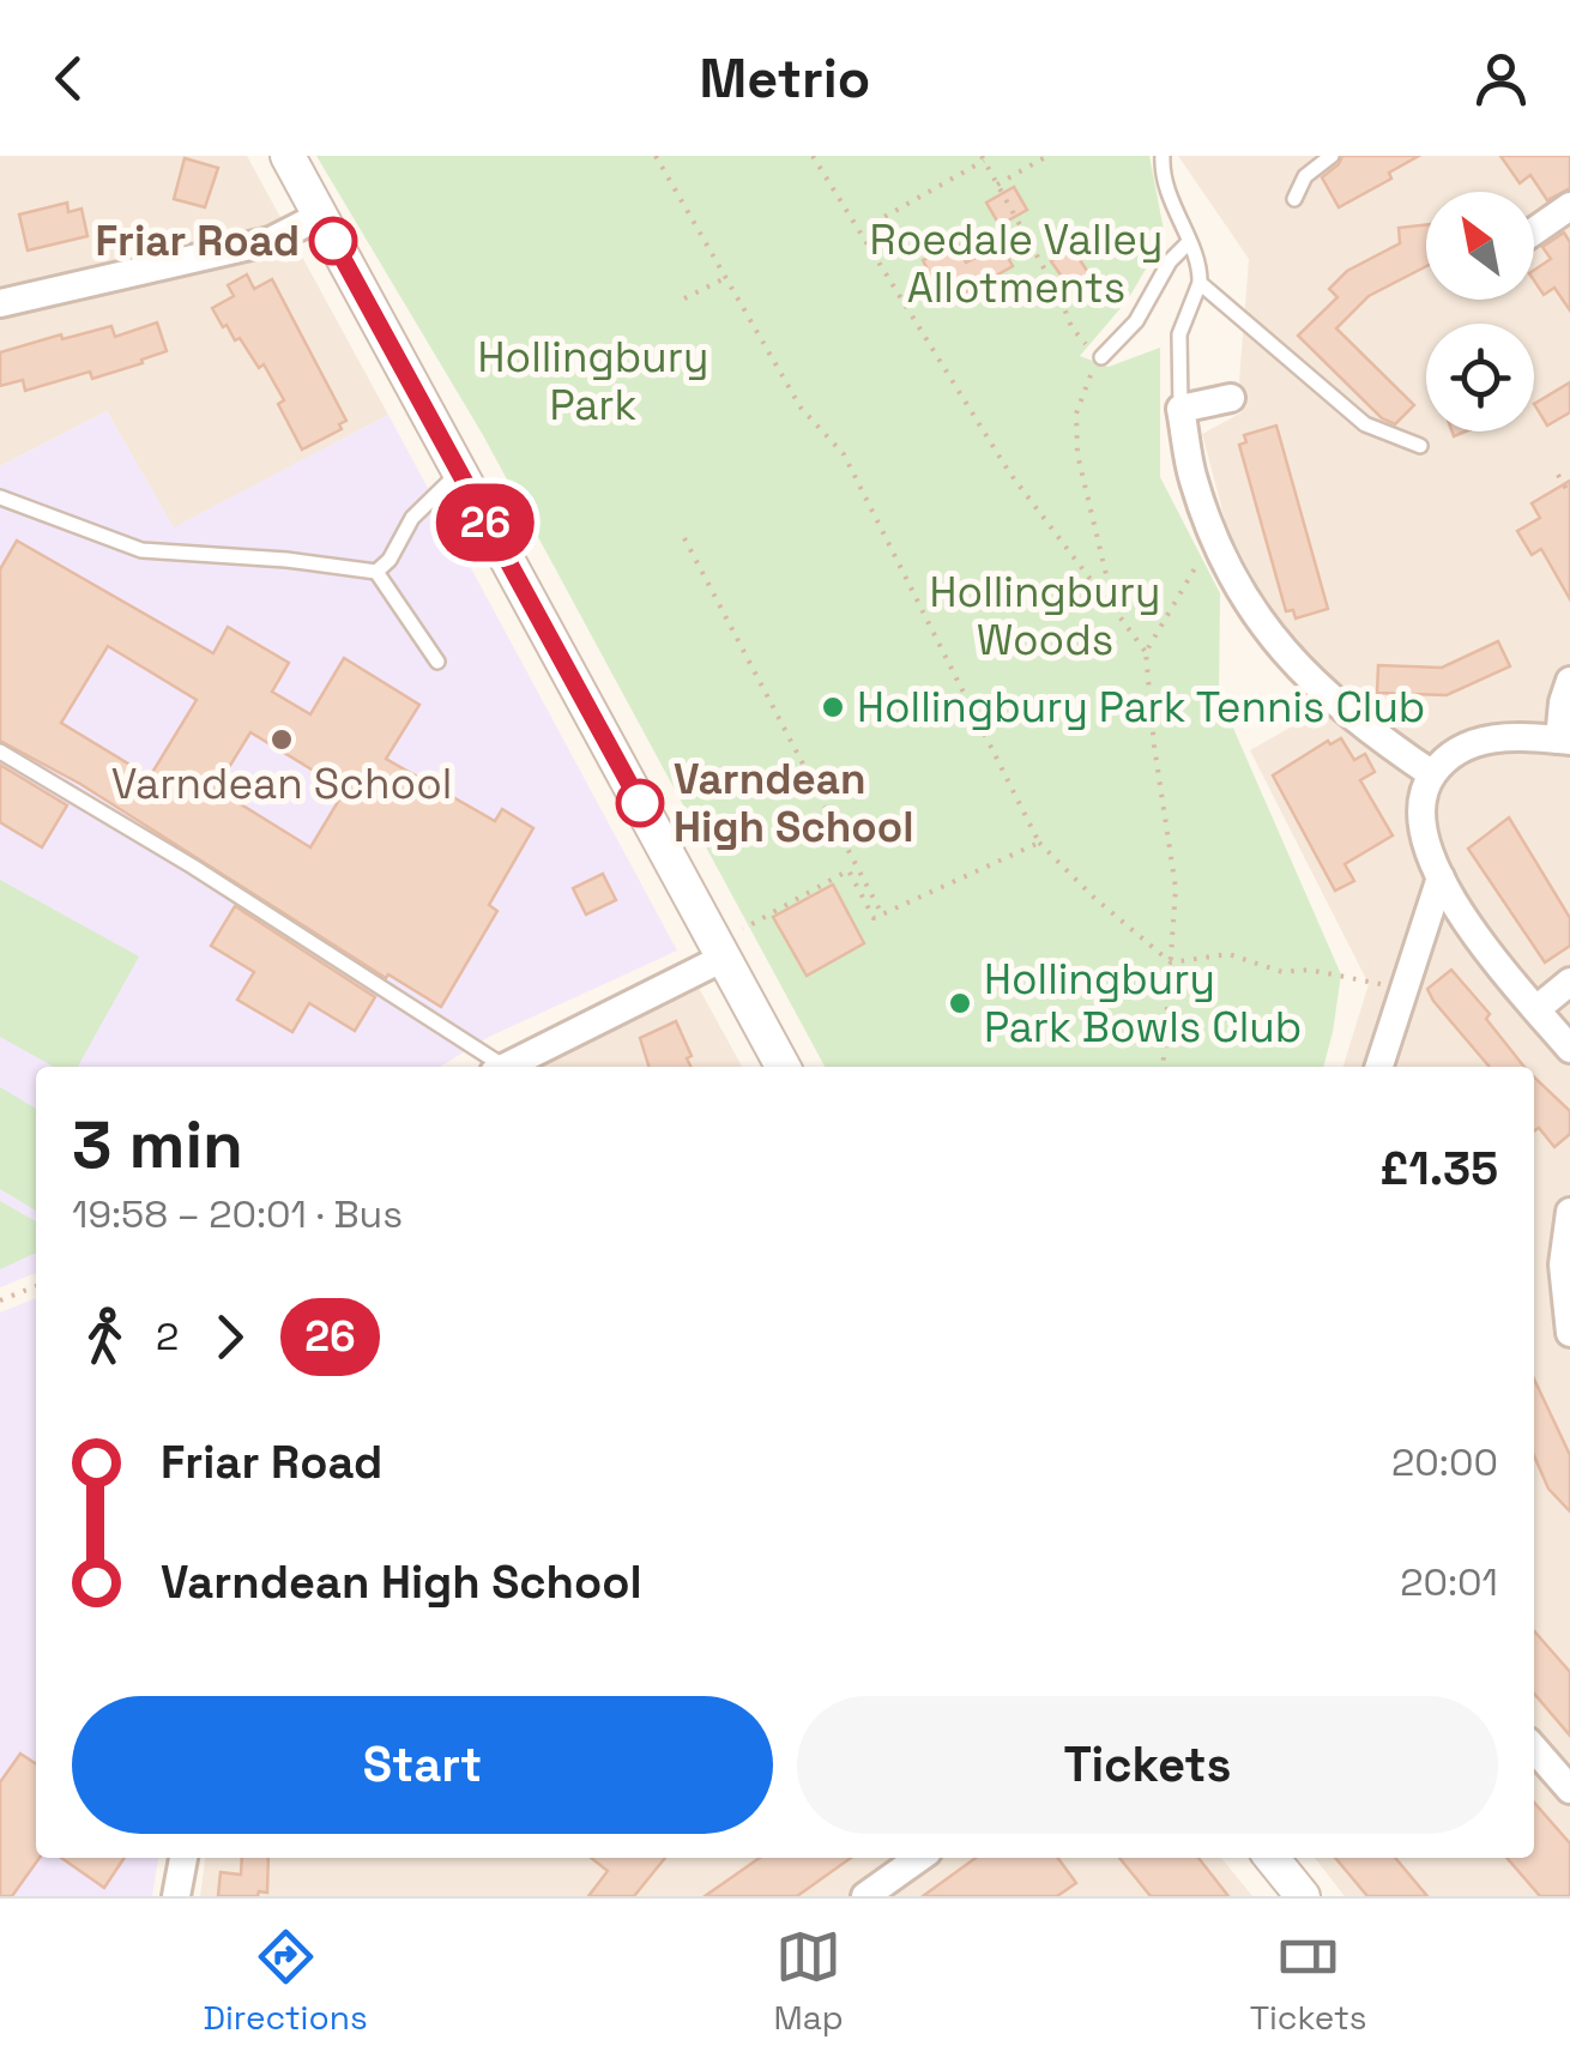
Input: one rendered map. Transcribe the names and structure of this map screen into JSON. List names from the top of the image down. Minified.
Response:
{"parks":["Roedale Valley Allotments","Hollingbury Park","Hollingbury Woods"],"places":["Friar Road","Hollingbury Park Tennis Club","Varndean School","Varndean High School","Hollingbury Park Bowls Club"],"lines":["bus line 26"],"north":"top left","page":{"header":"Metrio","on_map":"26","heading":["3 min","19:58 – 20:01 · Bus","£1.35"],"legs":["2","26"],"list":[{"name":"Friar Road","value":"20:00"},{"name":"Varndean High School","value":"20:01"}],"buttons":["Start","Tickets"],"tabs":["Directions","Map","Tickets"]}}
